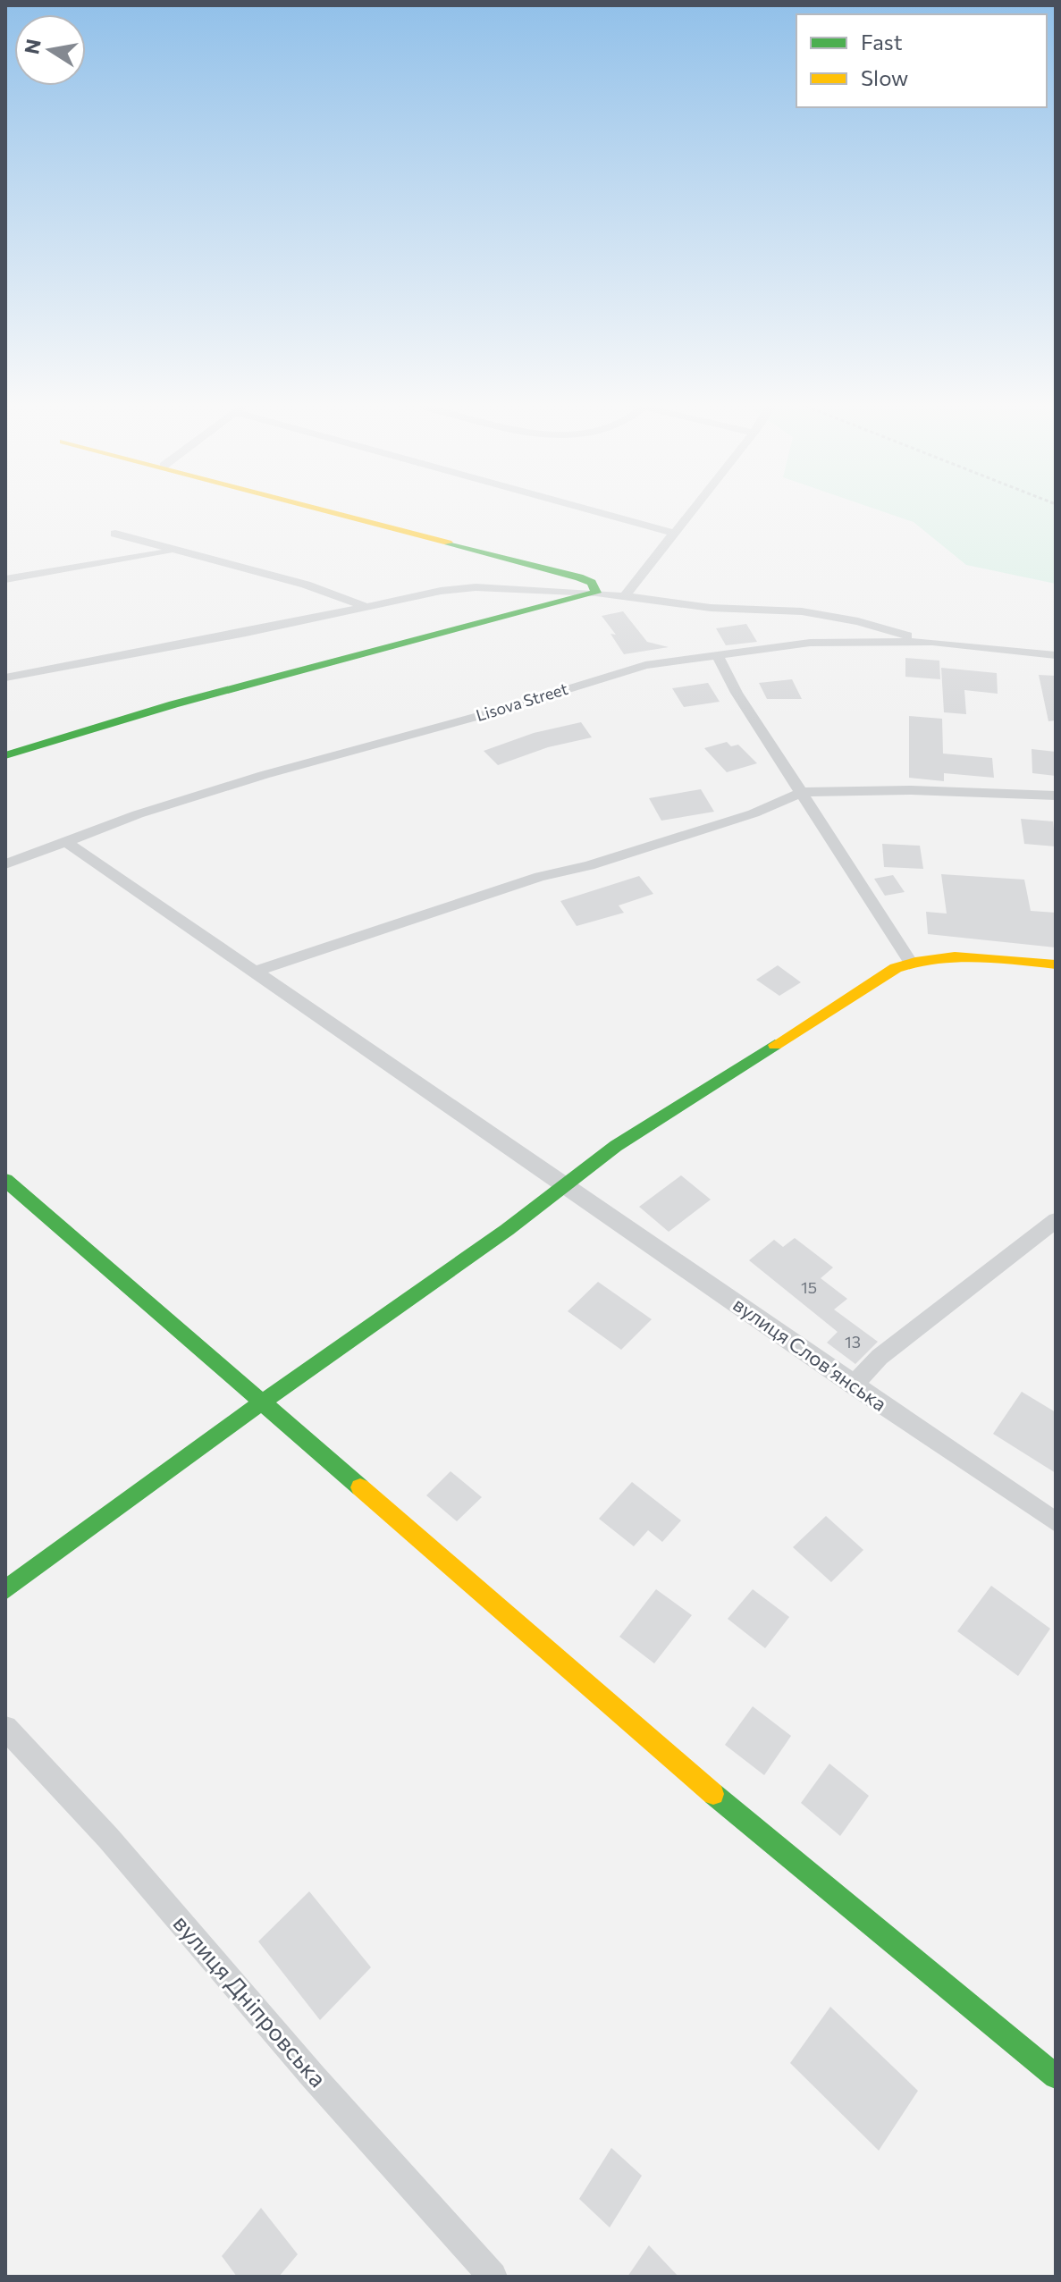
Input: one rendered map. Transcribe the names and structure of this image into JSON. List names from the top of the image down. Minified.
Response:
{"streets":{"street":["Lisova Street","вулиця Словʼянська","вулиця Дніпровська"]},"crossings":[["Lisova Street","вулиця Словʼянська"]],"house_numbers":["15","13"],"legend":["Fast","Slow"],"north":"left"}
